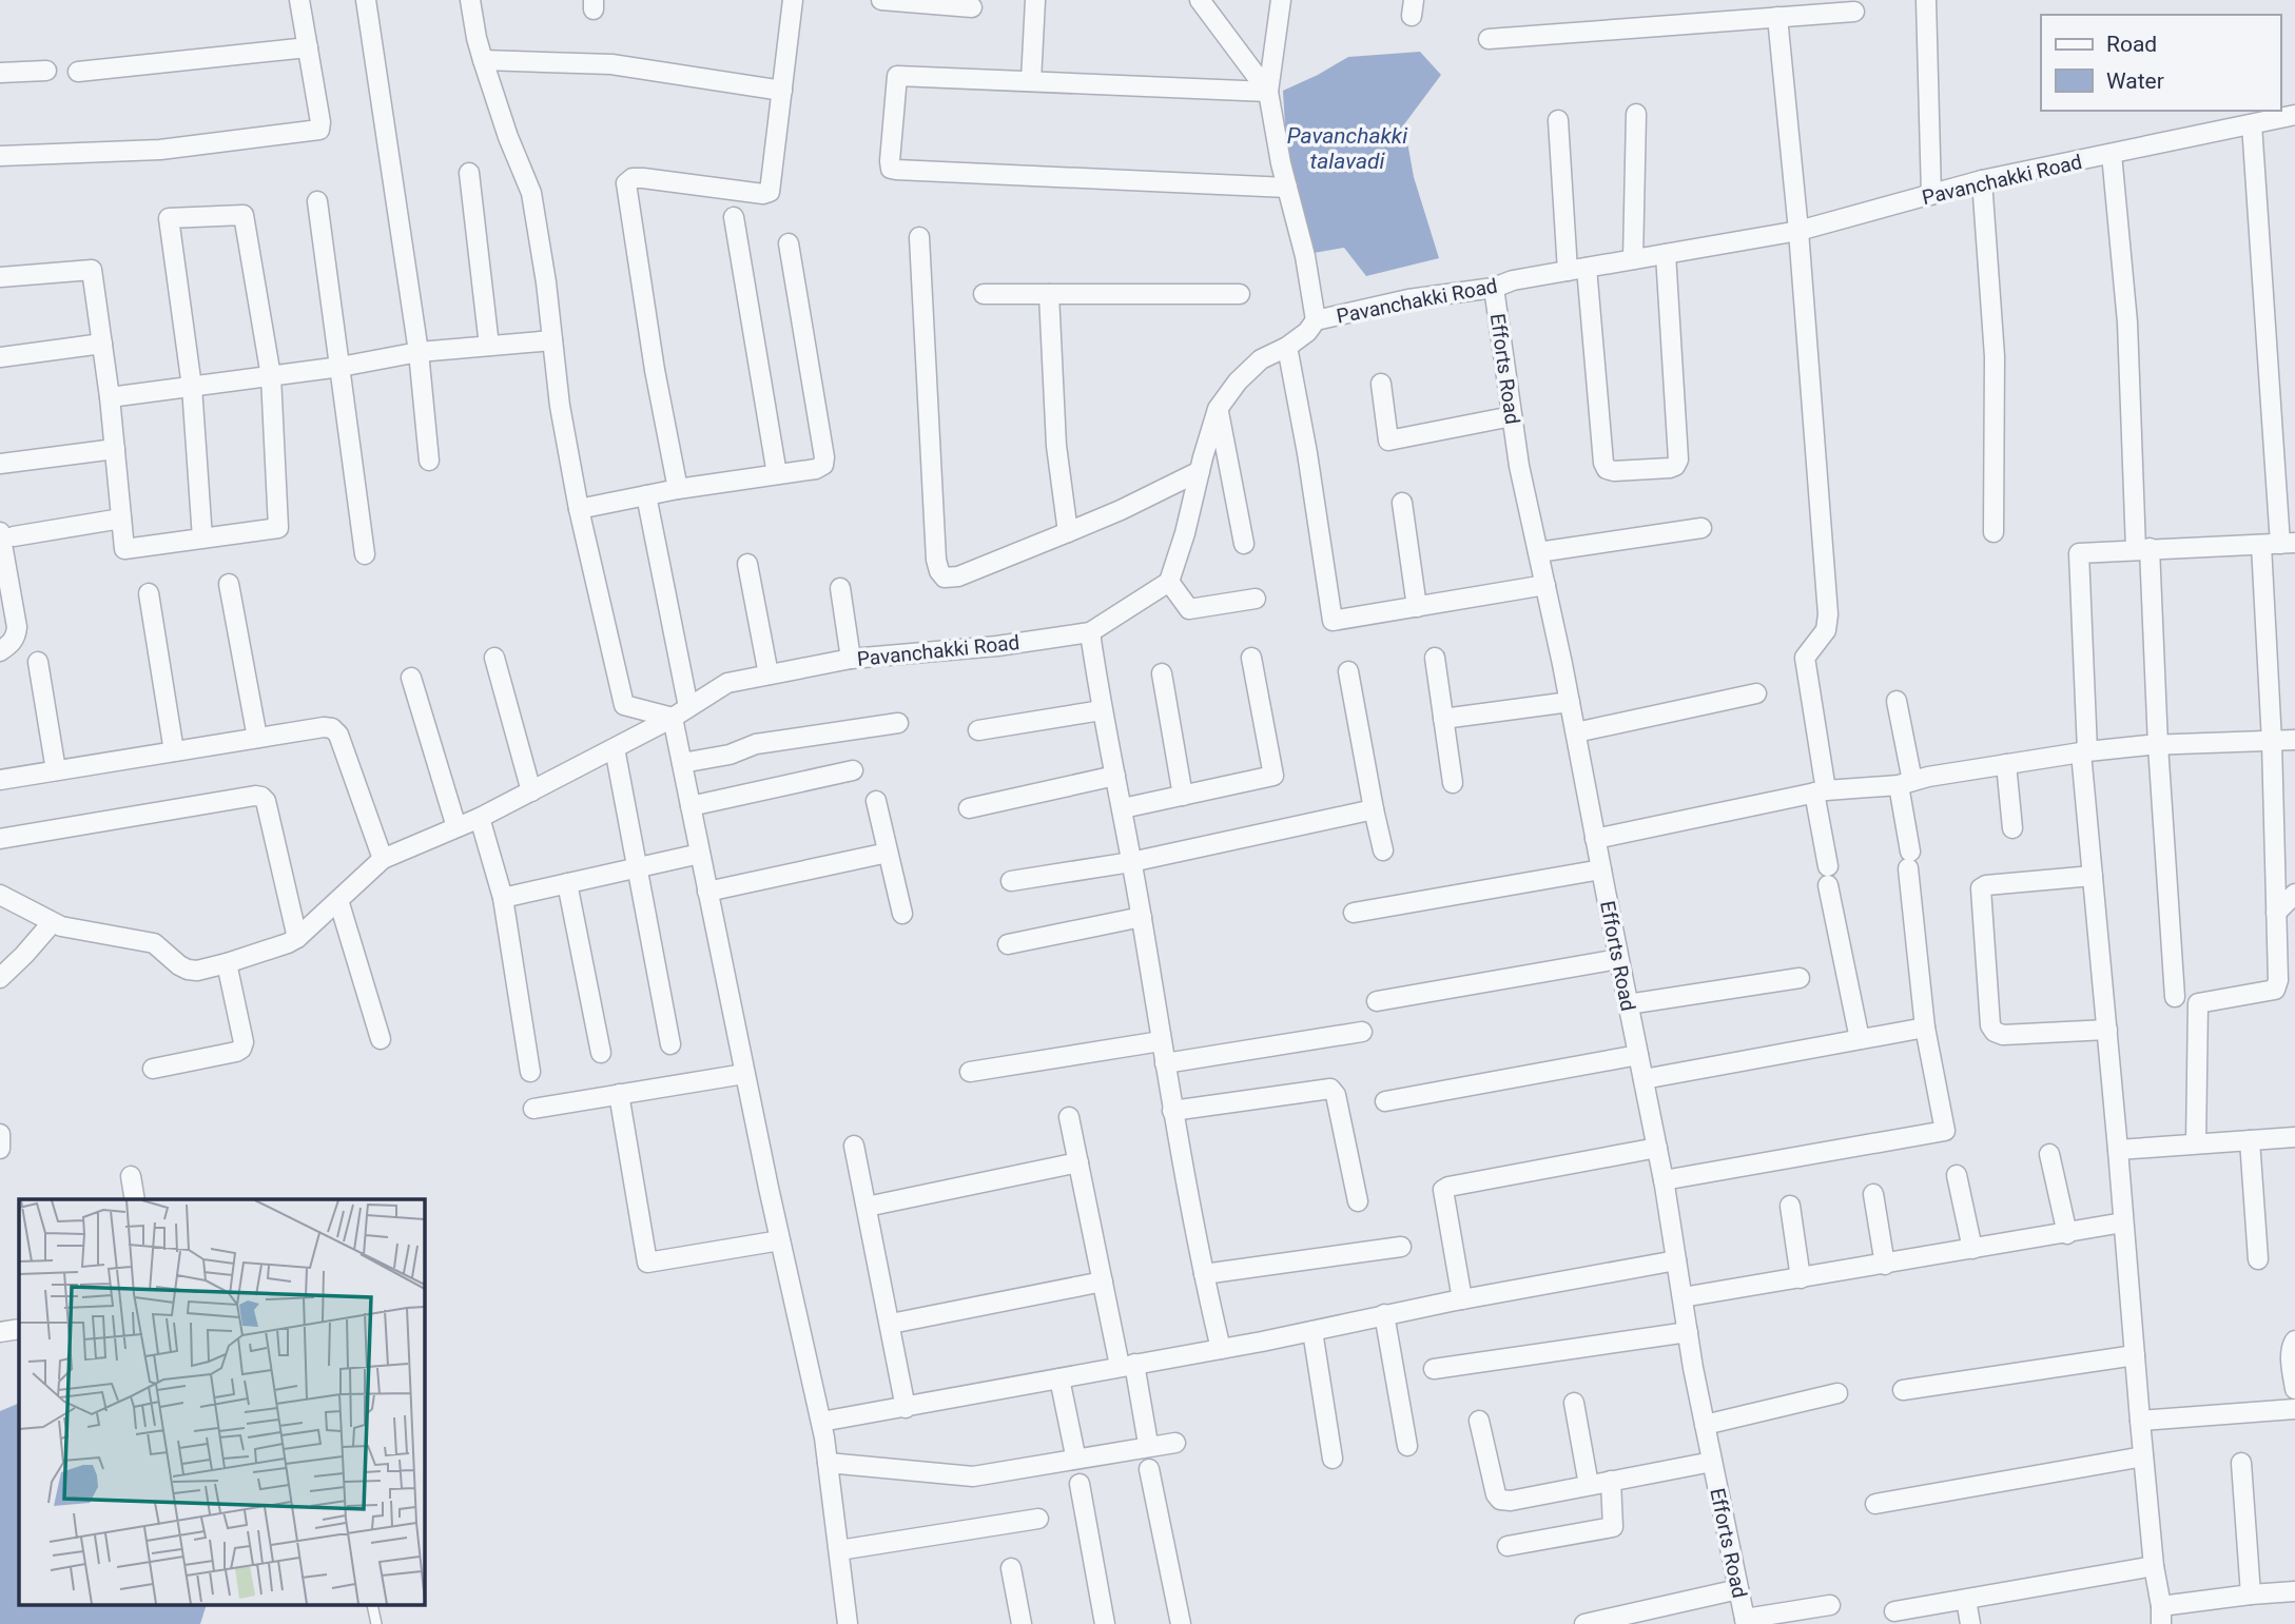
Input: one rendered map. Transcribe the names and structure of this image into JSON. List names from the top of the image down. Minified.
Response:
{"streets":{"street":["Pavanchakki Road","Efforts Road"]},"crossings":[["Pavanchakki Road","Efforts Road"]],"water":["Pavanchakki talavadi"],"legend":["Road","Water"]}
